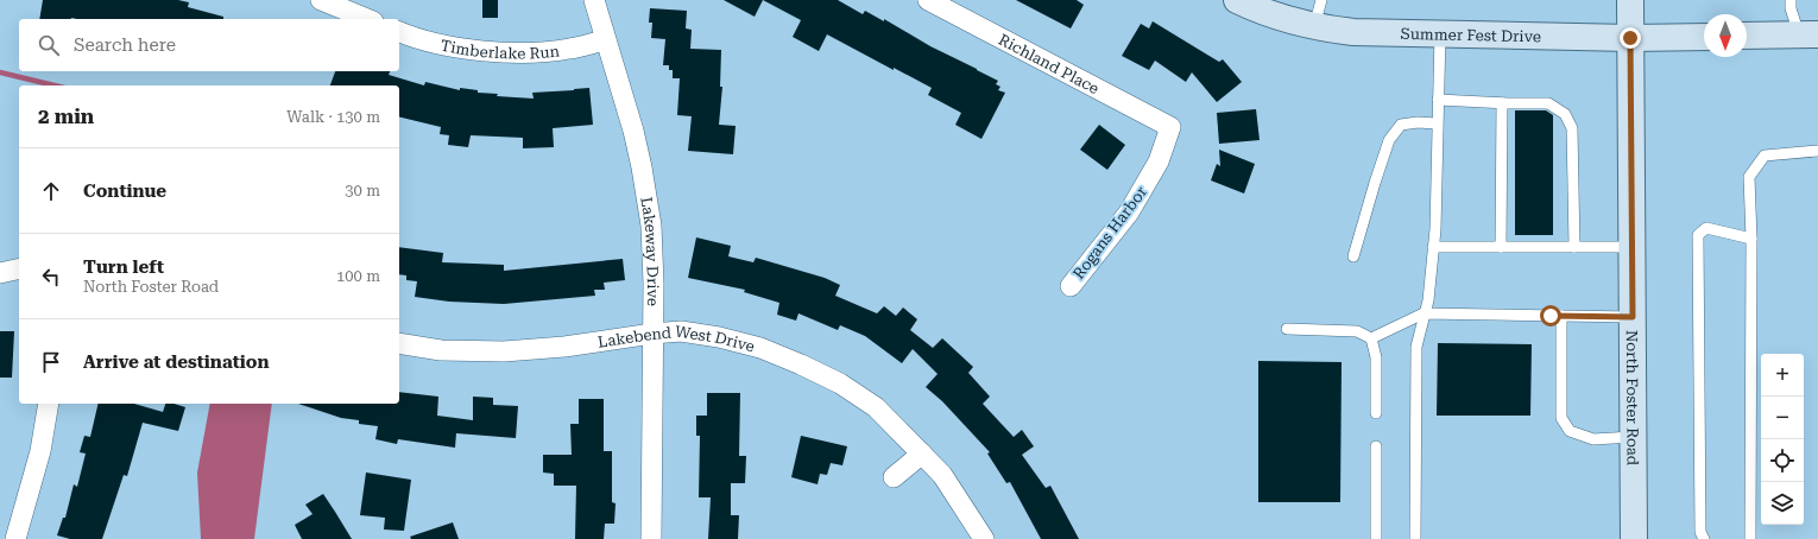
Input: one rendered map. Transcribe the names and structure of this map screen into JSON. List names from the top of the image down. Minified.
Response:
{"streets":{"street":["Summer Fest Drive","Timberlake Run","Richland Place","Rogans Harbor","Lakeway Drive","Lakebend West Drive","North Foster Road"]},"crossings":[["Summer Fest Drive","North Foster Road"],["Timberlake Run","Lakeway Drive"],["Richland Place","Rogans Harbor"],["Lakeway Drive","Lakebend West Drive"]],"north":"bottom","page":{"search":"Search here","heading":["2 min","Walk · 130 m"],"list":[["Continue","30 m"],["Turn left","North Foster Road","100 m"],"Arrive at destination"],"map_buttons":["+","−"]}}
